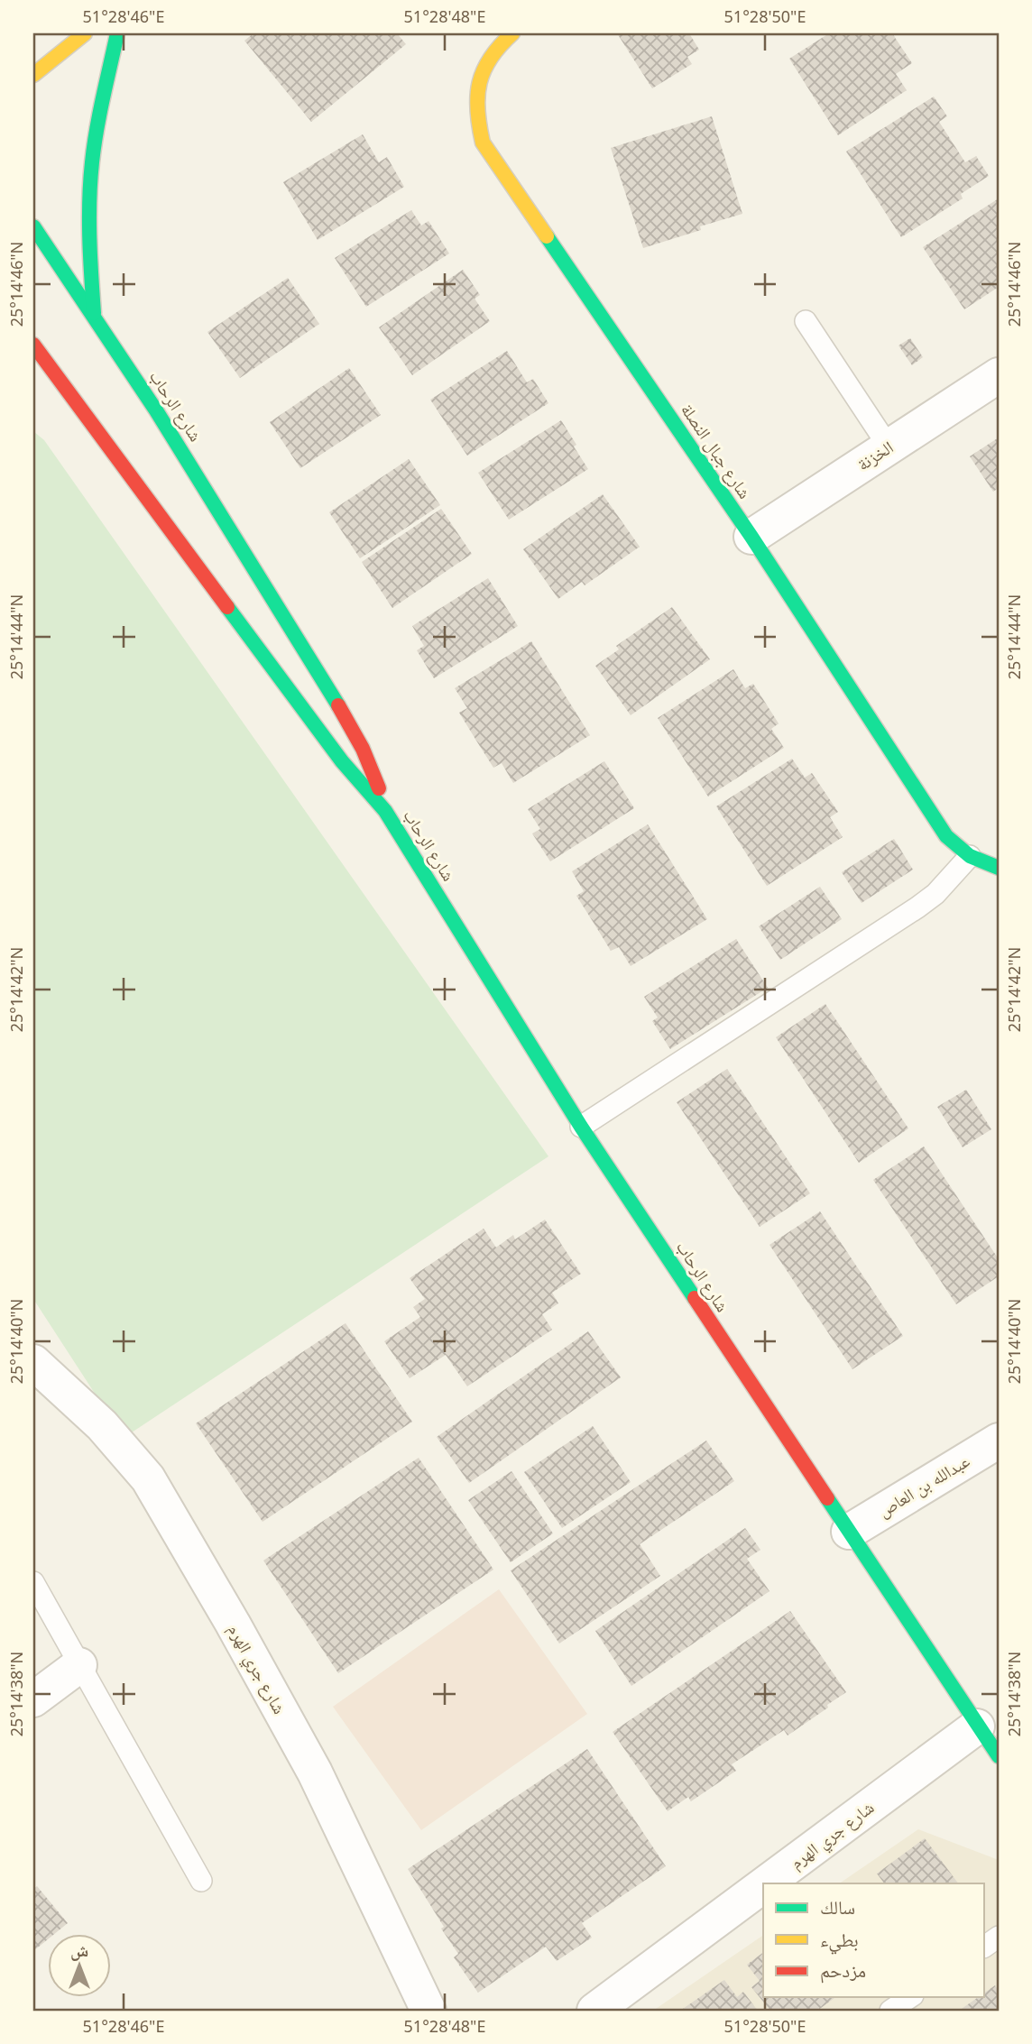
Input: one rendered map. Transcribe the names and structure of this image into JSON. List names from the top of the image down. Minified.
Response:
{"streets":{"street":["شارع الرحاب","شارع جبال النصلة","الخزنة","عبدالله بن العاص","شارع جري الهرم"]},"crossings":[["شارع الرحاب","عبدالله بن العاص"],["شارع الرحاب","شارع جري الهرم"],["شارع جبال النصلة","الخزنة"]],"legend":["سالك","بطيء","مزدحم"],"north":"top","coordinates":["51°28'46\"E","51°28'48\"E","51°28'50\"E","25°14'46\"N","25°14'44\"N","25°14'42\"N","25°14'40\"N","25°14'38\"N"]}
